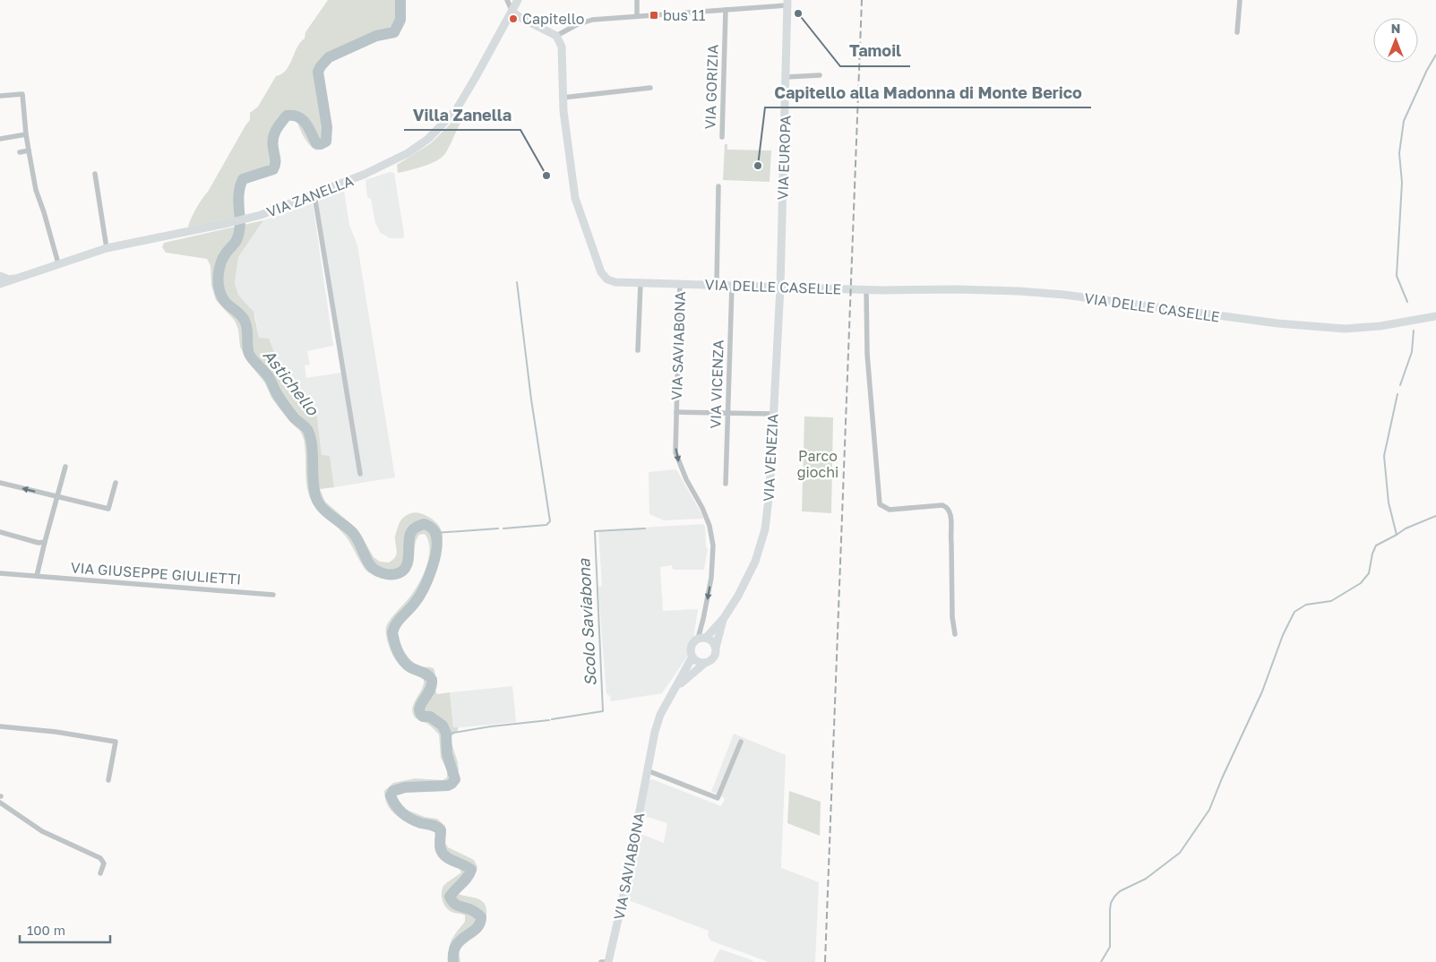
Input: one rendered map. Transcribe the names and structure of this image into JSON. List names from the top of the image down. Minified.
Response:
{"streets":{"street":["VIA GORIZIA","VIA EUROPA","VIA ZANELLA","VIA DELLE CASELLE","VIA SAVIABONA","VIA VICENZA","VIA VENEZIA","VIA GIUSEPPE GIULIETTI"]},"crossings":[["VIA EUROPA","VIA DELLE CASELLE"],["VIA EUROPA","VIA VENEZIA"],["VIA DELLE CASELLE","VIA SAVIABONA"],["VIA DELLE CASELLE","VIA VICENZA"],["VIA DELLE CASELLE","VIA VENEZIA"],["VIA SAVIABONA","VIA VENEZIA"]],"water":["Astichello","Scolo Saviabona"],"parks":["Parco giochi"],"places":{"other":["Tamoil","Capitello","Capitello alla Madonna di Monte Berico","Villa Zanella"],"transit":["bus 11"]},"scale_bar":"100 m","north":"top"}
